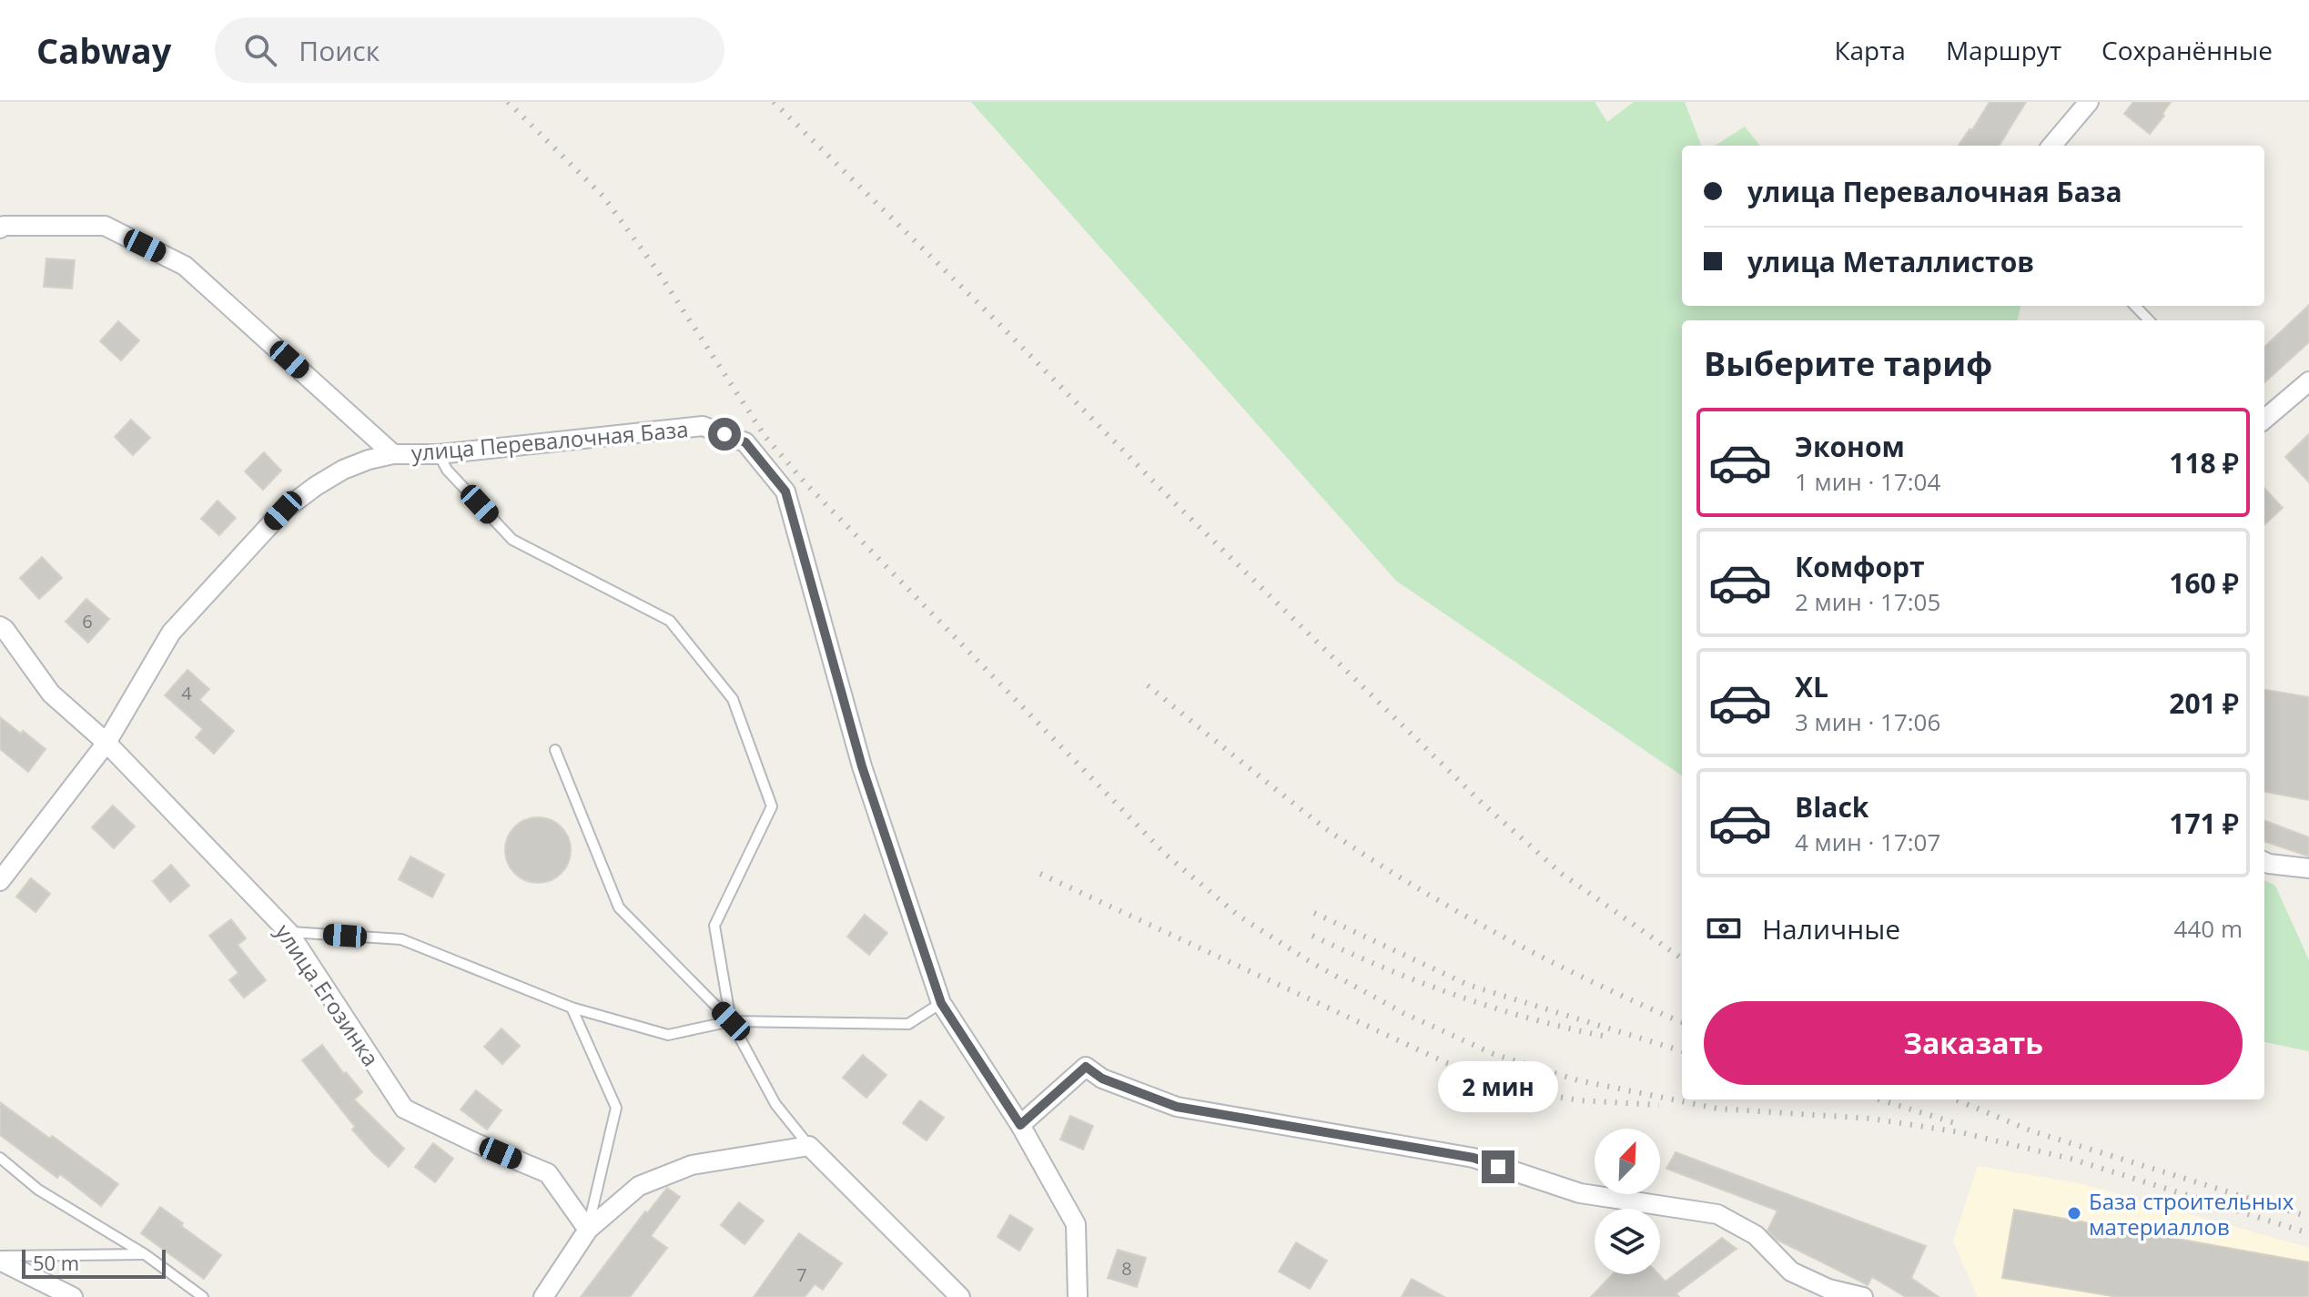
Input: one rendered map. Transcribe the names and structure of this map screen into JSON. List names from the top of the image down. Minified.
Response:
{"streets":{"street":["улица Перевалочная База","улица Егозинка"]},"crossings":[["улица Перевалочная База","улица Егозинка"]],"places":["База cтроительных материаллов"],"house_numbers":["6","4","8","7"],"scale_bar":"50 m","north":"top right","page":{"header":"Cabway","search":"Поиск","nav":["Карта","Маршрут","Сохранённые"],"banner":["улица Перевалочная База","улица Металлистов"],"heading":"Выберите тариф","list":[{"name":"Эконом","note":"1 мин · 17:04","value":"118 ₽"},{"name":"Комфорт","note":"2 мин · 17:05","value":"160 ₽"},{"name":"XL","note":"3 мин · 17:06","value":"201 ₽"},{"name":"Black","note":"4 мин · 17:07","value":"171 ₽"}],"pay":["Наличные","440 m"],"buttons":"Заказать","bubble":"2 мин","scale":"50 m"}}
